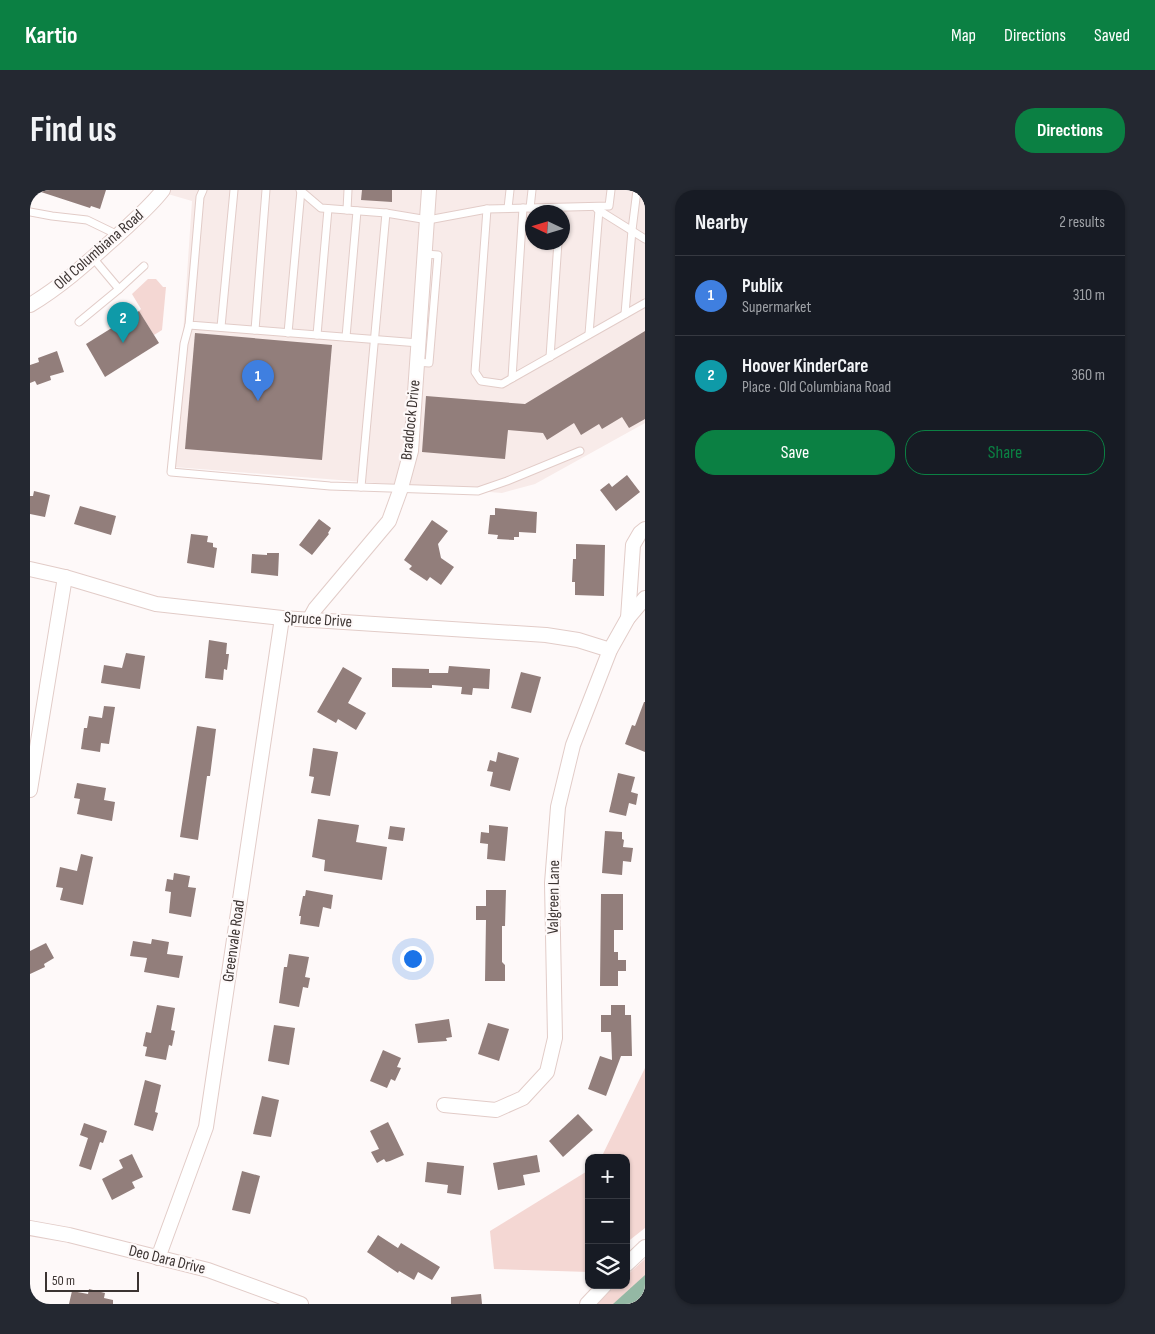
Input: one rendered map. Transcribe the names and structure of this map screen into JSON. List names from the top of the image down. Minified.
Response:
{"streets":{"street":["Old Columbiana Road","Braddock Drive","Spruce Drive","Valgreen Lane","Greenvale Road","Deo Dara Drive"]},"crossings":[["Braddock Drive","Spruce Drive"],["Spruce Drive","Valgreen Lane"],["Spruce Drive","Greenvale Road"],["Greenvale Road","Deo Dara Drive"]],"scale_bar":"50 m","north":"left","page":{"header":"Kartio","nav":["Map","Directions","Saved"],"buttons":["Directions",["Save","Share"]],"title":"Find us","heading":["Nearby","2 results"],"list":[{"mark":"1","name":"Publix","note":"Supermarket","value":"310 m"},{"mark":"2","name":"Hoover KinderCare","note":"Place · Old Columbiana Road","value":"360 m"}],"pins":["2","1"],"map_buttons":["+","−"],"scale":"50 m"}}
